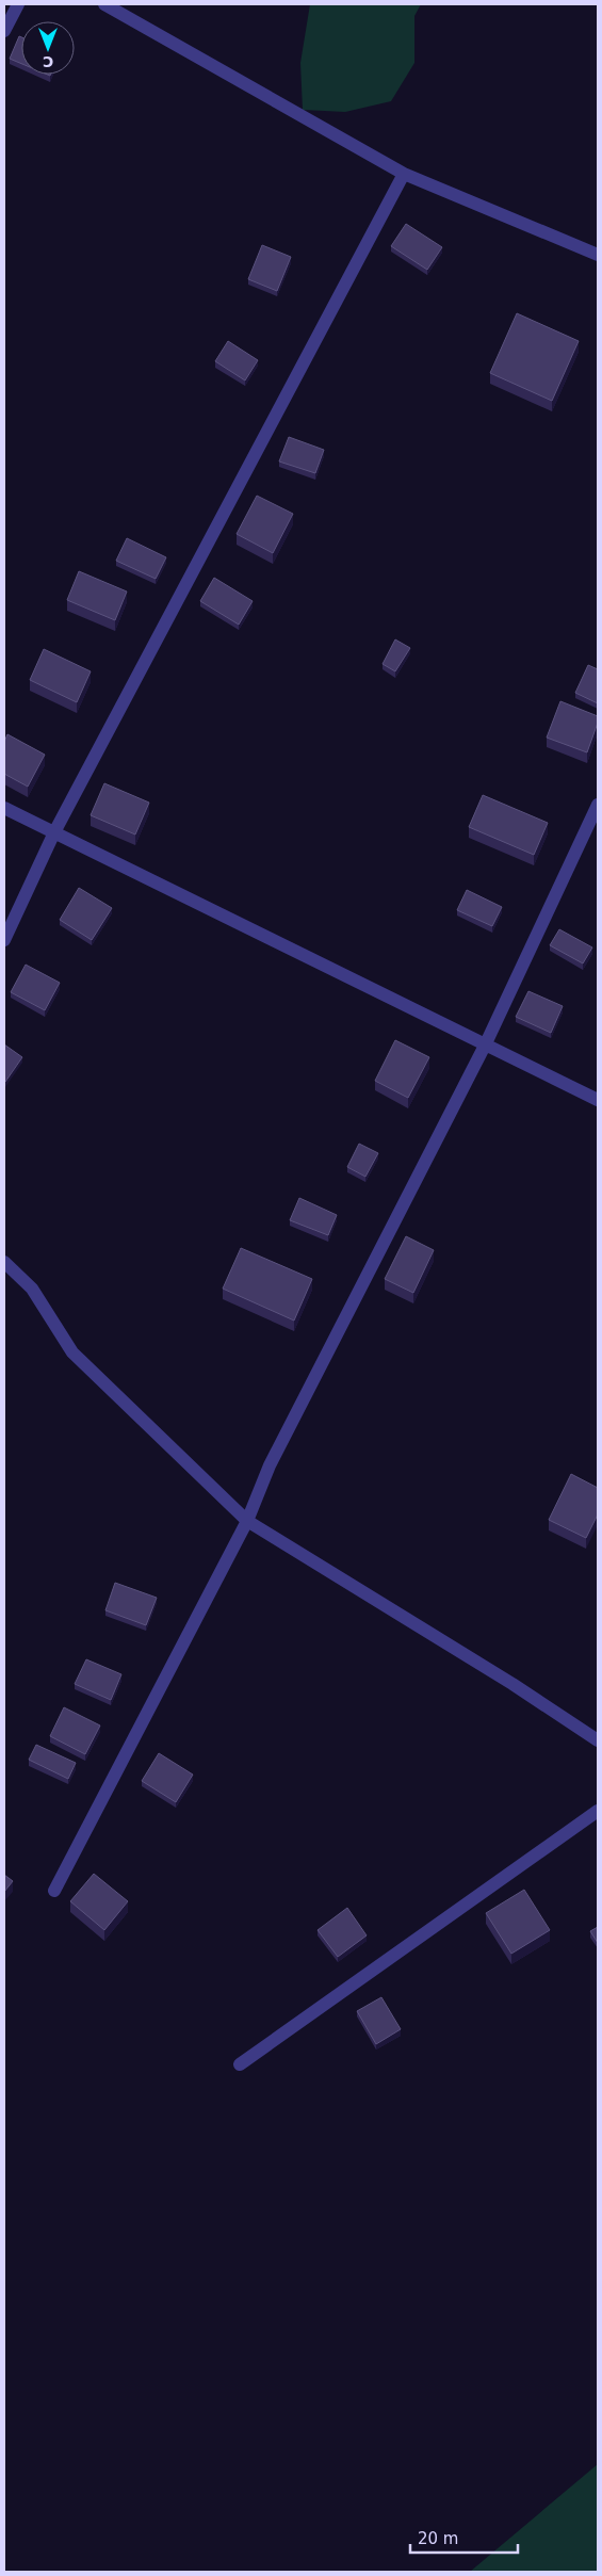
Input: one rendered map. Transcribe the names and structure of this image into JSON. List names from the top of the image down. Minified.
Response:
{"scale_bar":"20 m","north":"bottom"}
